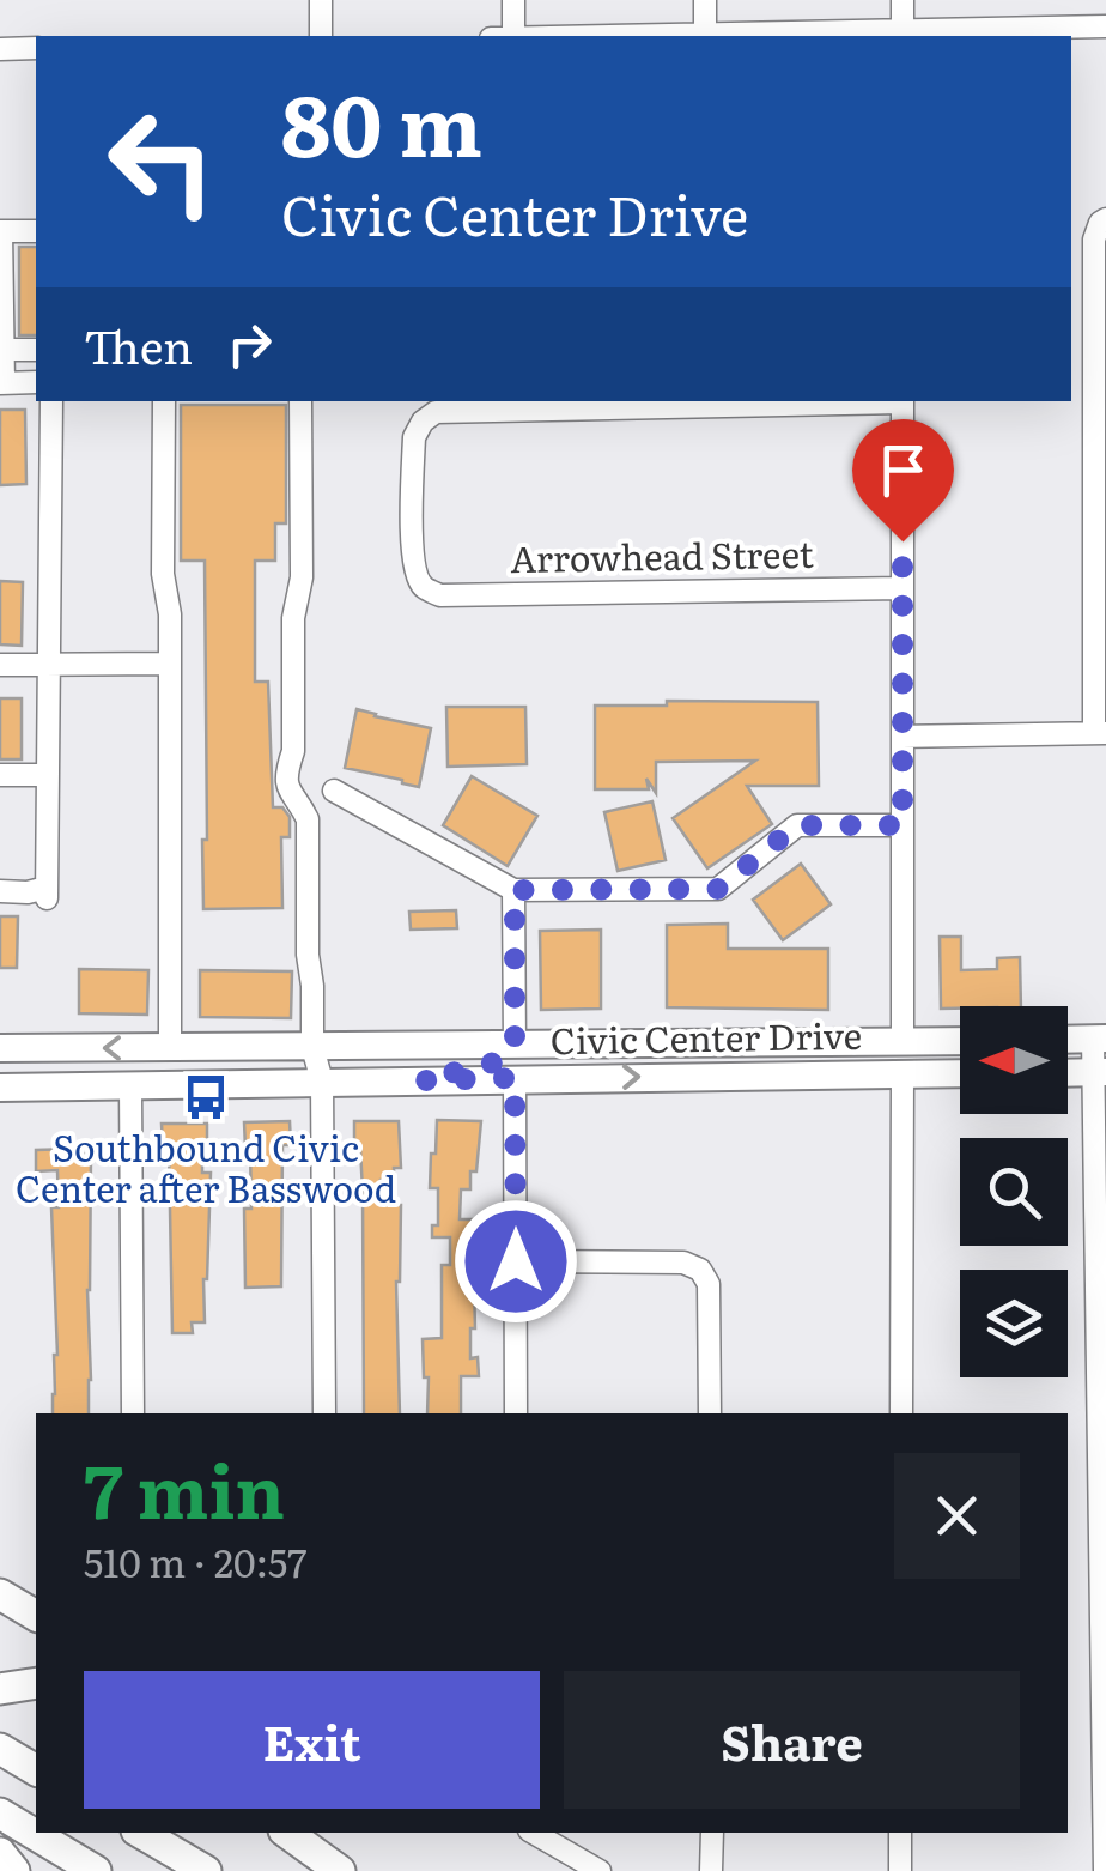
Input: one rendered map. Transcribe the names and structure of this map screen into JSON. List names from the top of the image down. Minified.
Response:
{"streets":{"main road":["Civic Center Drive"],"street":["Arrowhead Street"]},"places":{"bus stop":["Southbound Civic Center after Basswood"]},"north":"left","page":{"turn":["80 m","Civic Center Drive"],"then":"Then","heading":["7 min","510 m · 20:57"],"buttons":["Exit","Share"]}}
